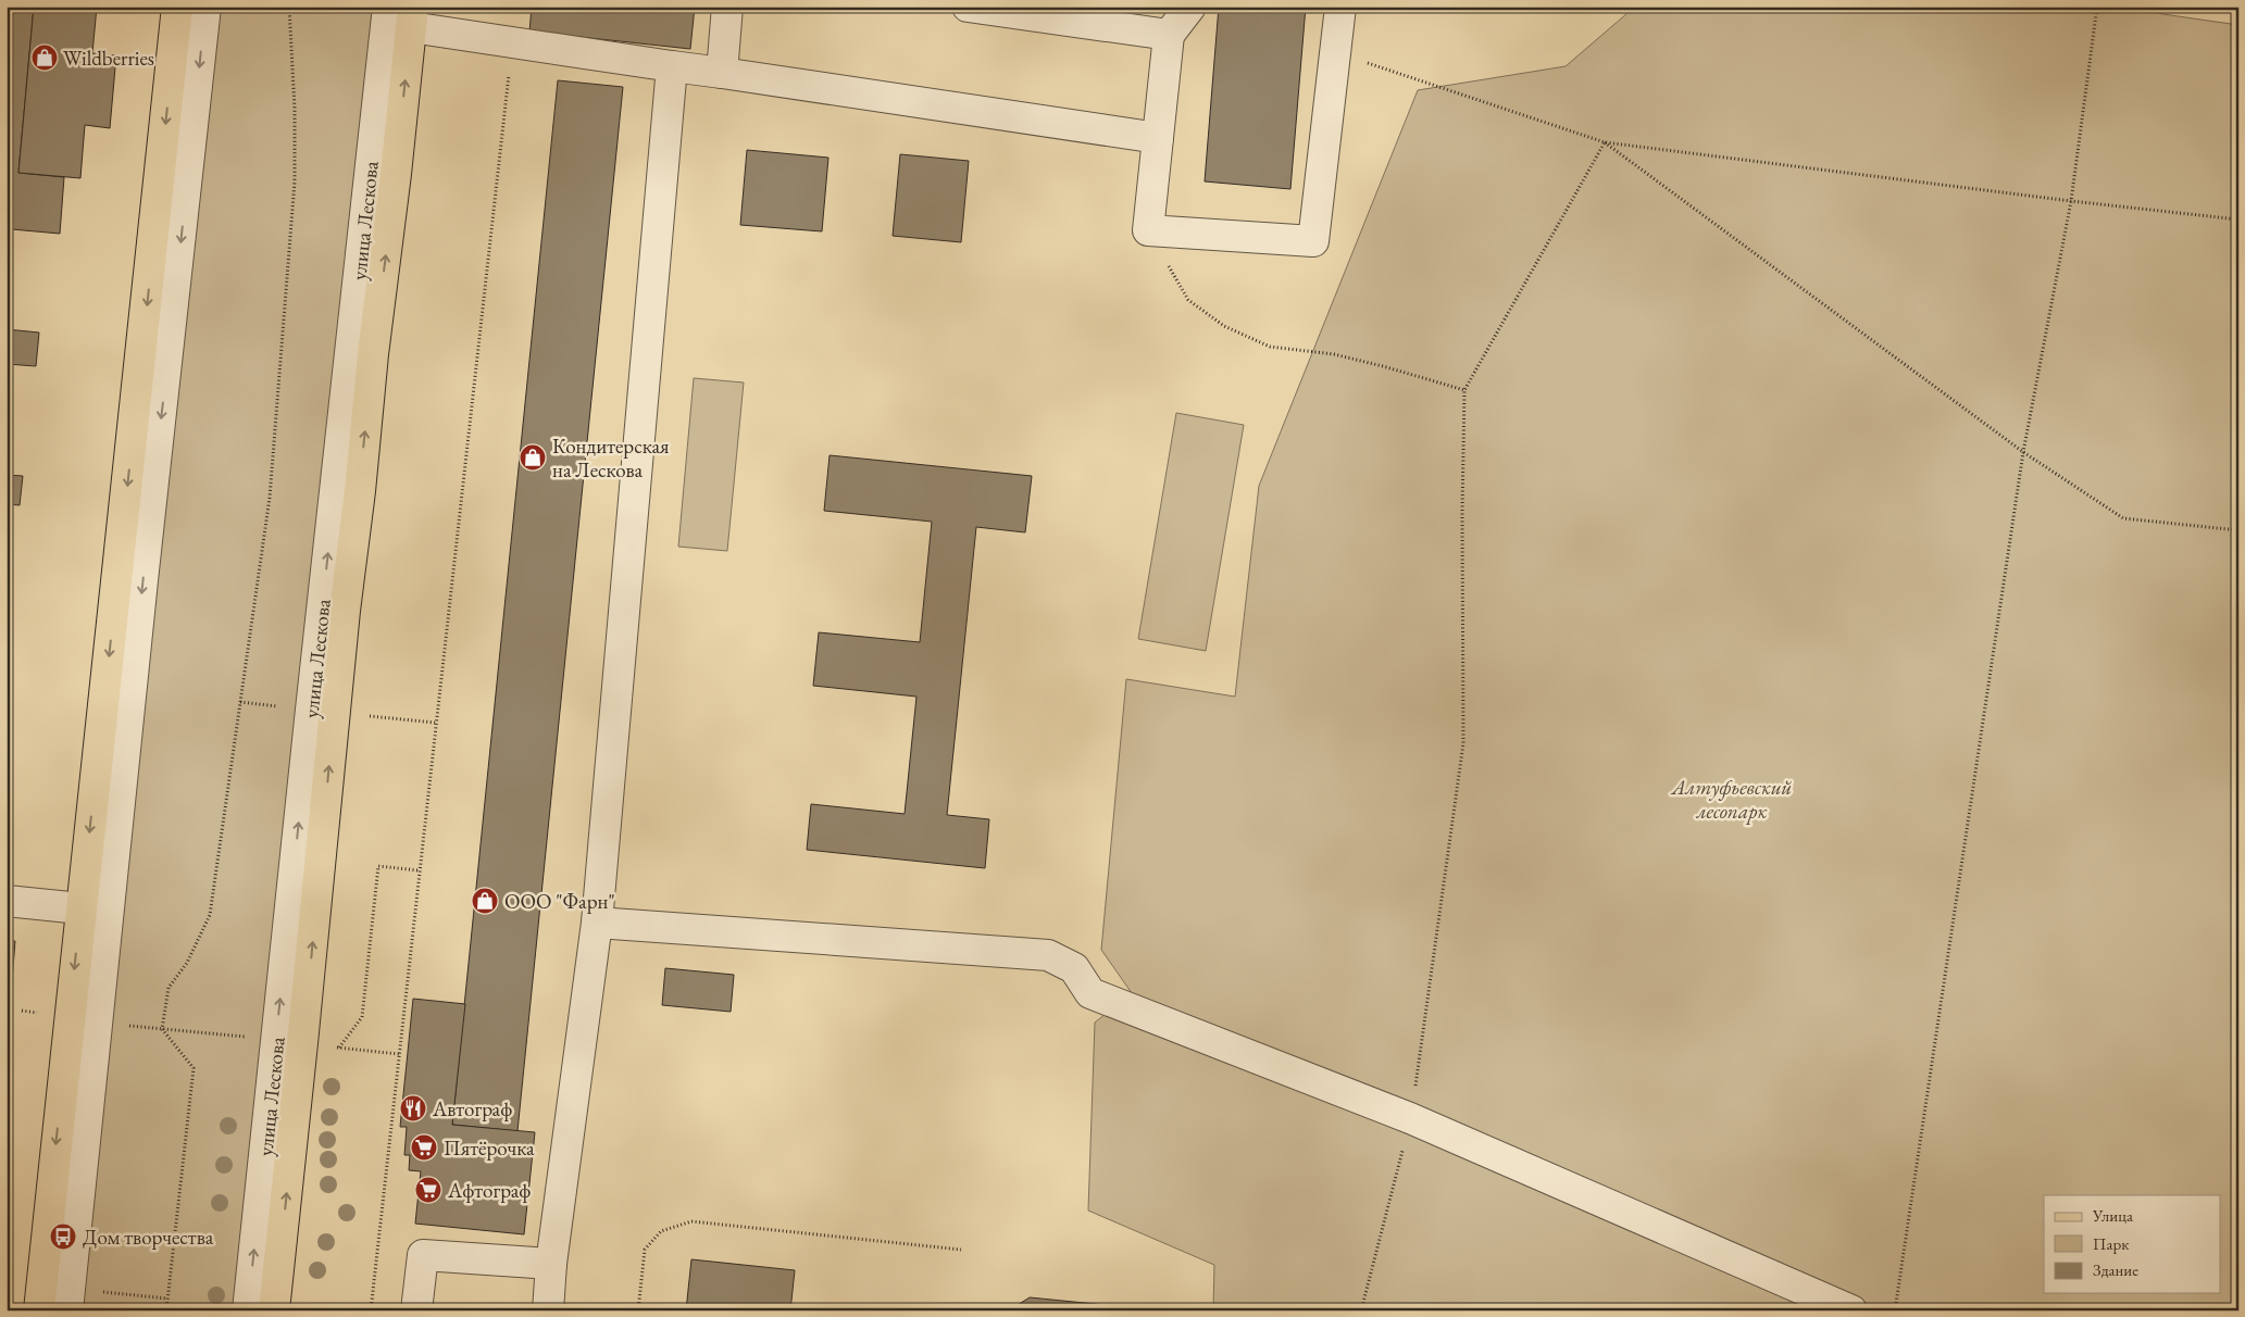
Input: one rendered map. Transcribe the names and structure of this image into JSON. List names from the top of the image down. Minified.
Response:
{"streets":{"main road":["улица Лескова"]},"parks":["Алтуфьевский лесопарк"],"places":{"shop":["Wildberries","Кондитерская на Лескова","ООО \"Фарн\""],"restaurant":["Автограф"],"supermarket":["Пятёрочка","Афтограф"],"bus stop":["Дом творчества"]},"legend":["Улица","Парк","Здание"]}
